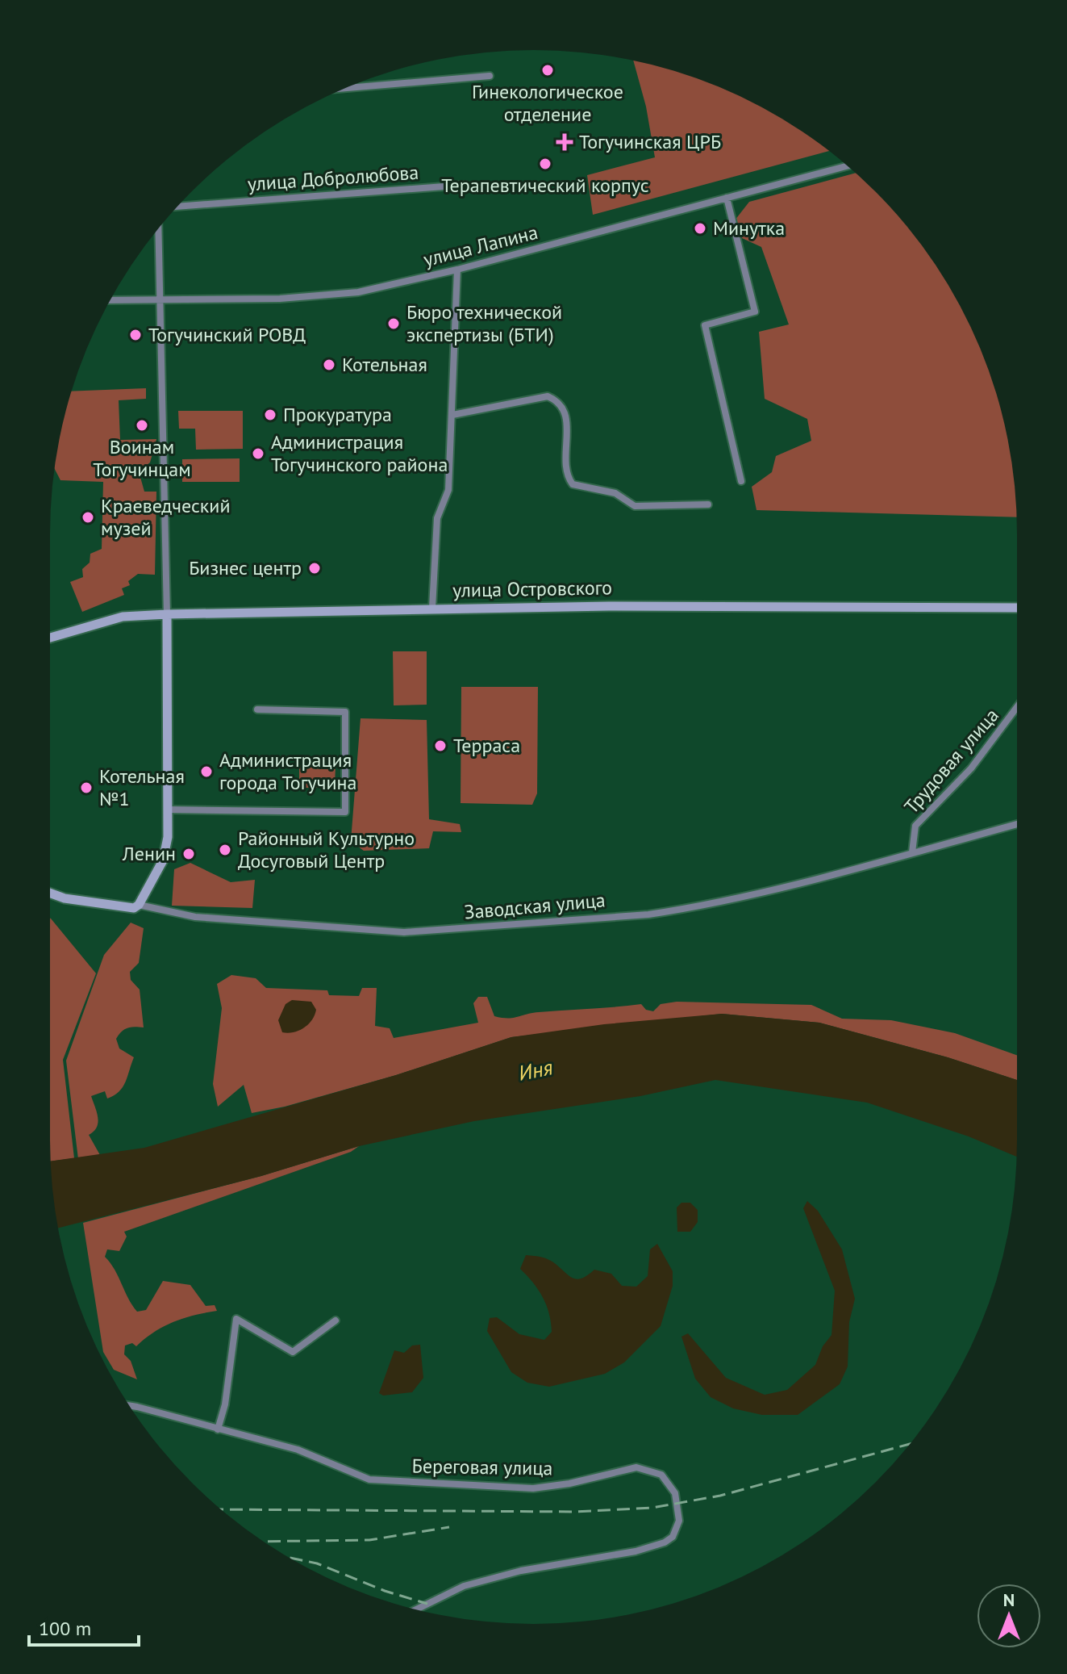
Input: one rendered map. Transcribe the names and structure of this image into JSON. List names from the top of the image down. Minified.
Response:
{"streets":{"street":["улица Добролюбова","улица Лапина","улица Островского","Трудовая улица","Заводская улица","Береговая улица"]},"crossings":[["Трудовая улица","Заводская улица"]],"water":["Иня"],"places":{"other":["Гинекологическое отделение","Терапевтический корпус","Минутка","Бюро технической экспертизы (БТИ)","Тогучинский РОВД","Котельная","Прокуратура","Воинам Тогучинцам","Администрация Тогучинского района","Краеведческий музей","Бизнес центр","Терраса","Администрация города Тогучина","Котельная №1","Районный Культурно Досуговый Центр","Ленин"],"health":["Тогучинская ЦРБ"]},"scale_bar":"100 m","north":"top"}
